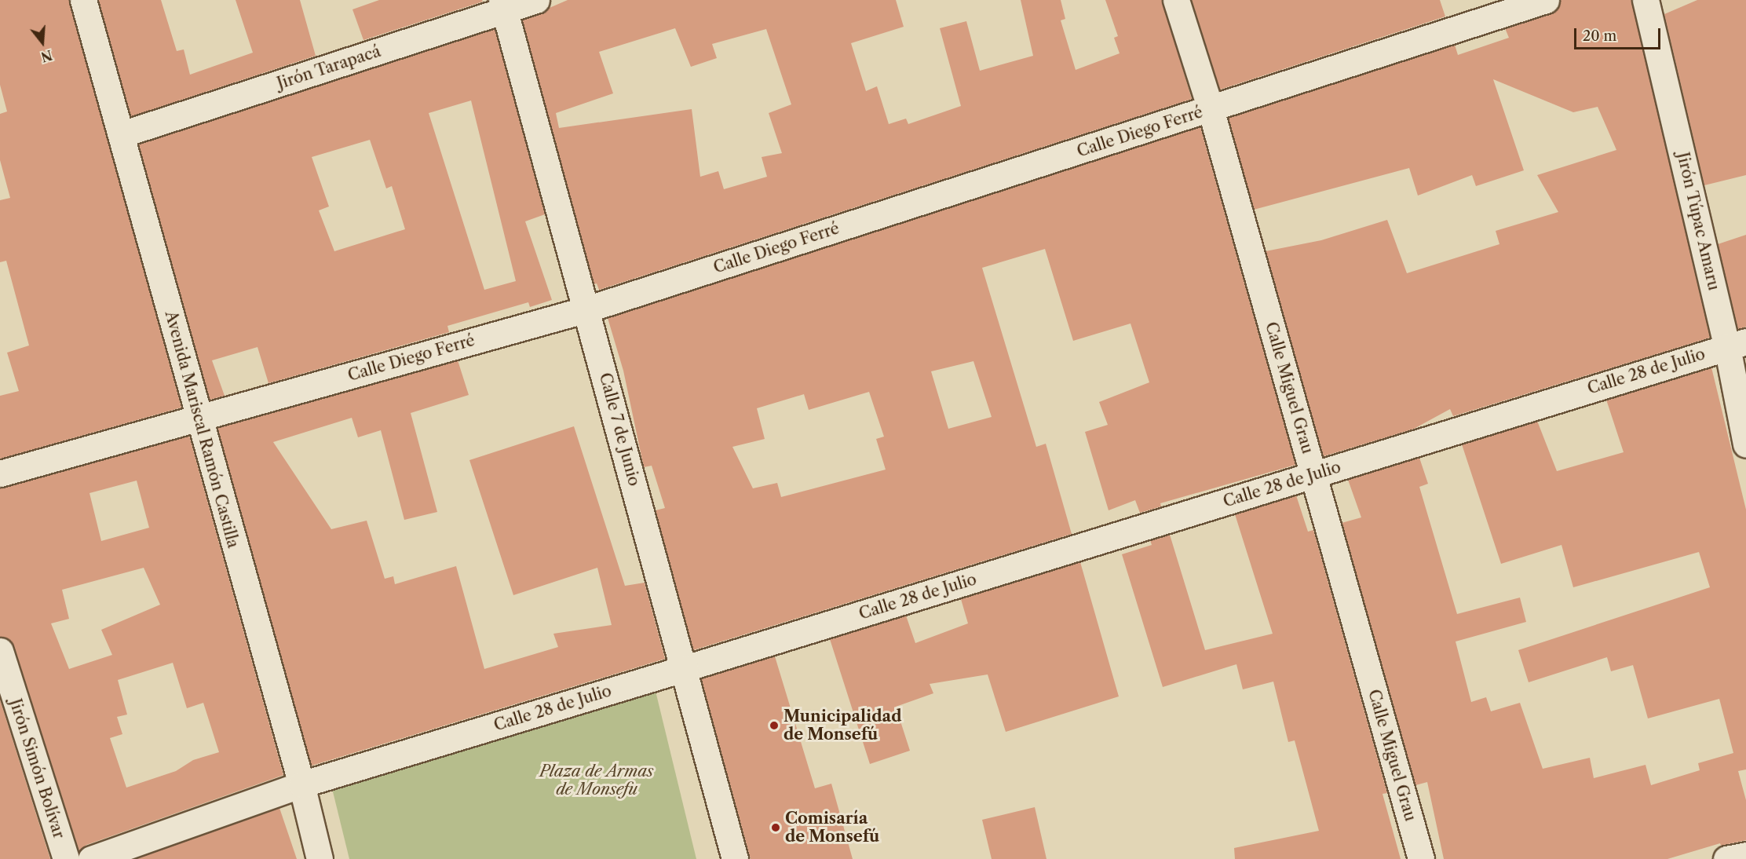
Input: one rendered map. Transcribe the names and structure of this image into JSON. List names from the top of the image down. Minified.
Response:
{"streets":{"street":["Jirón Tarapacá","Calle Diego Ferré","Jirón Túpac Amaru","Calle 28 de Julio","Calle Miguel Grau","Avenida Mariscal Ramón Castilla","Calle 7 de Junio","Jirón Simón Bolívar"]},"crossings":[["Jirón Tarapacá","Avenida Mariscal Ramón Castilla"],["Jirón Tarapacá","Calle 7 de Junio"],["Calle Diego Ferré","Calle Miguel Grau"],["Calle Diego Ferré","Avenida Mariscal Ramón Castilla"],["Calle Diego Ferré","Calle 7 de Junio"],["Jirón Túpac Amaru","Calle 28 de Julio"],["Calle 28 de Julio","Calle Miguel Grau"],["Calle 28 de Julio","Avenida Mariscal Ramón Castilla"],["Calle 28 de Julio","Calle 7 de Junio"]],"parks":["Plaza de Armas de Monsefu"],"places":["Municipalidad de Monsefú","Comisaría de Monsefú"],"scale_bar":"20 m","north":"bottom"}
